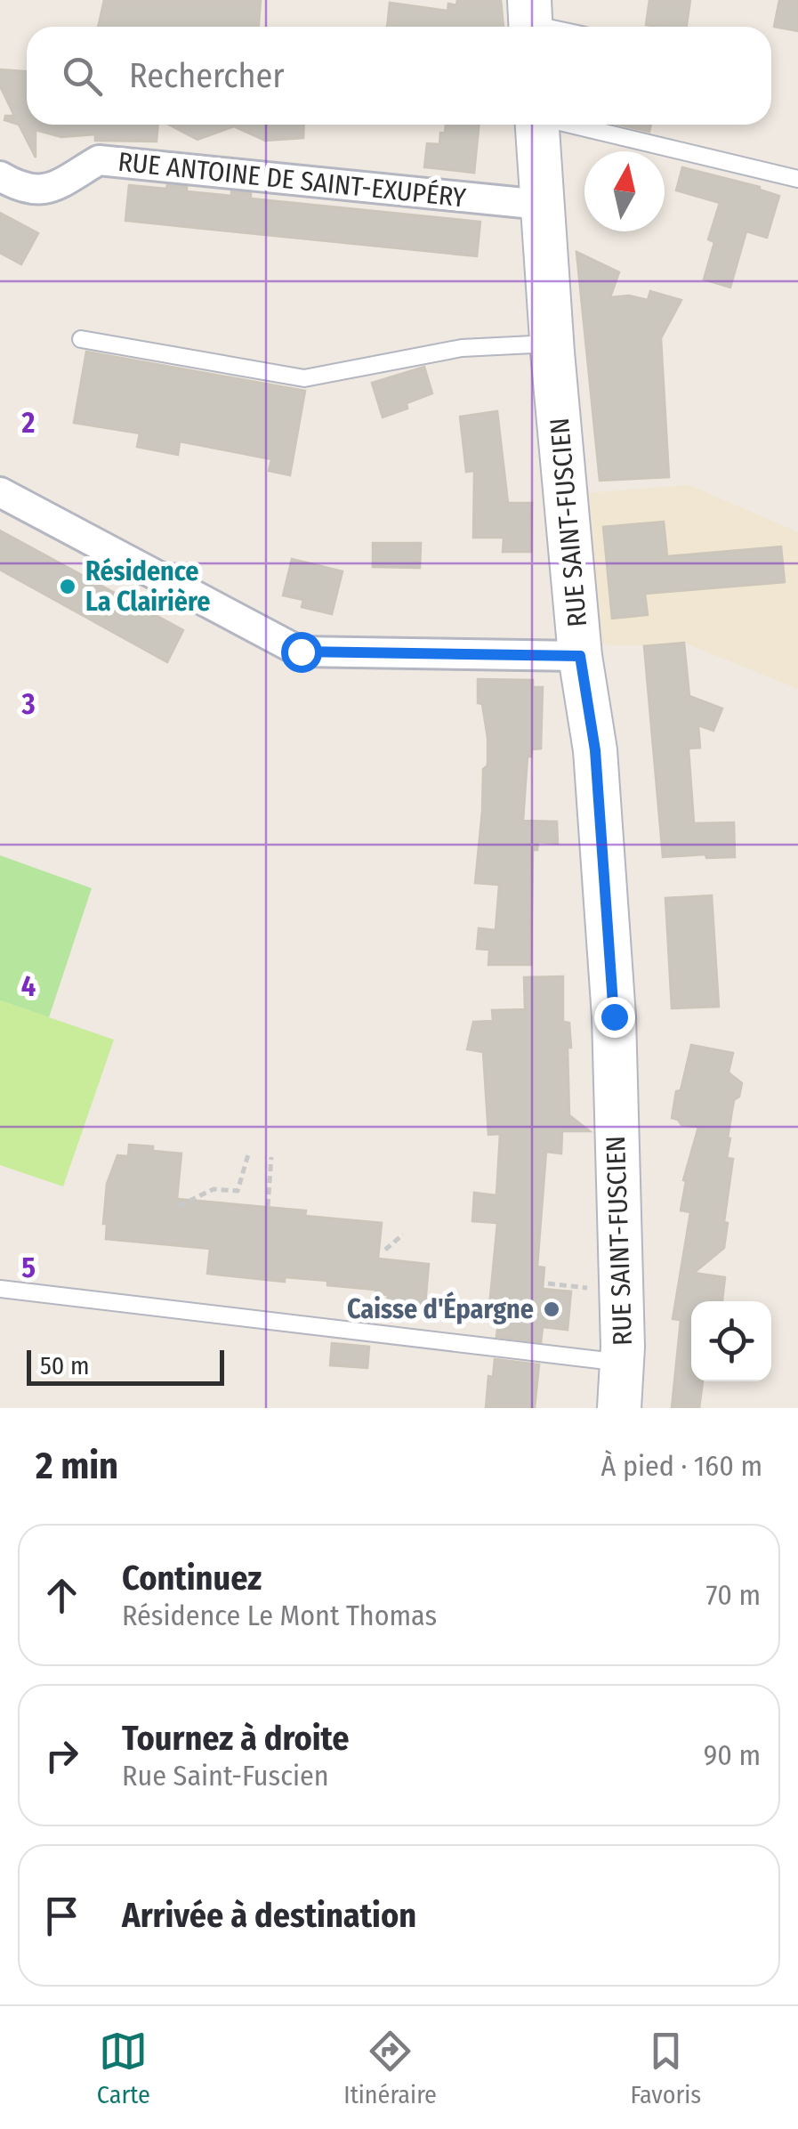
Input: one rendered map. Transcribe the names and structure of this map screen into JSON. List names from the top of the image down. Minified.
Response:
{"streets":{"main road":["RUE SAINT-FUSCIEN"],"street":["RUE ANTOINE DE SAINT-EXUPÉRY"]},"crossings":[["RUE ANTOINE DE SAINT-EXUPÉRY","RUE SAINT-FUSCIEN"]],"places":["Résidence La Clairière","Caisse d'Épargne"],"scale_bar":"50 m","north":"top","page":{"search":"Rechercher","scale":"50 m","heading":["2 min","À pied · 160 m"],"list":[["Continuez","Résidence Le Mont Thomas","70 m"],["Tournez à droite","Rue Saint-Fuscien","90 m"],"Arrivée à destination"],"nav":["Carte","Itinéraire","Favoris"]},"grid":{"rows":["2","3","4","5"]}}
